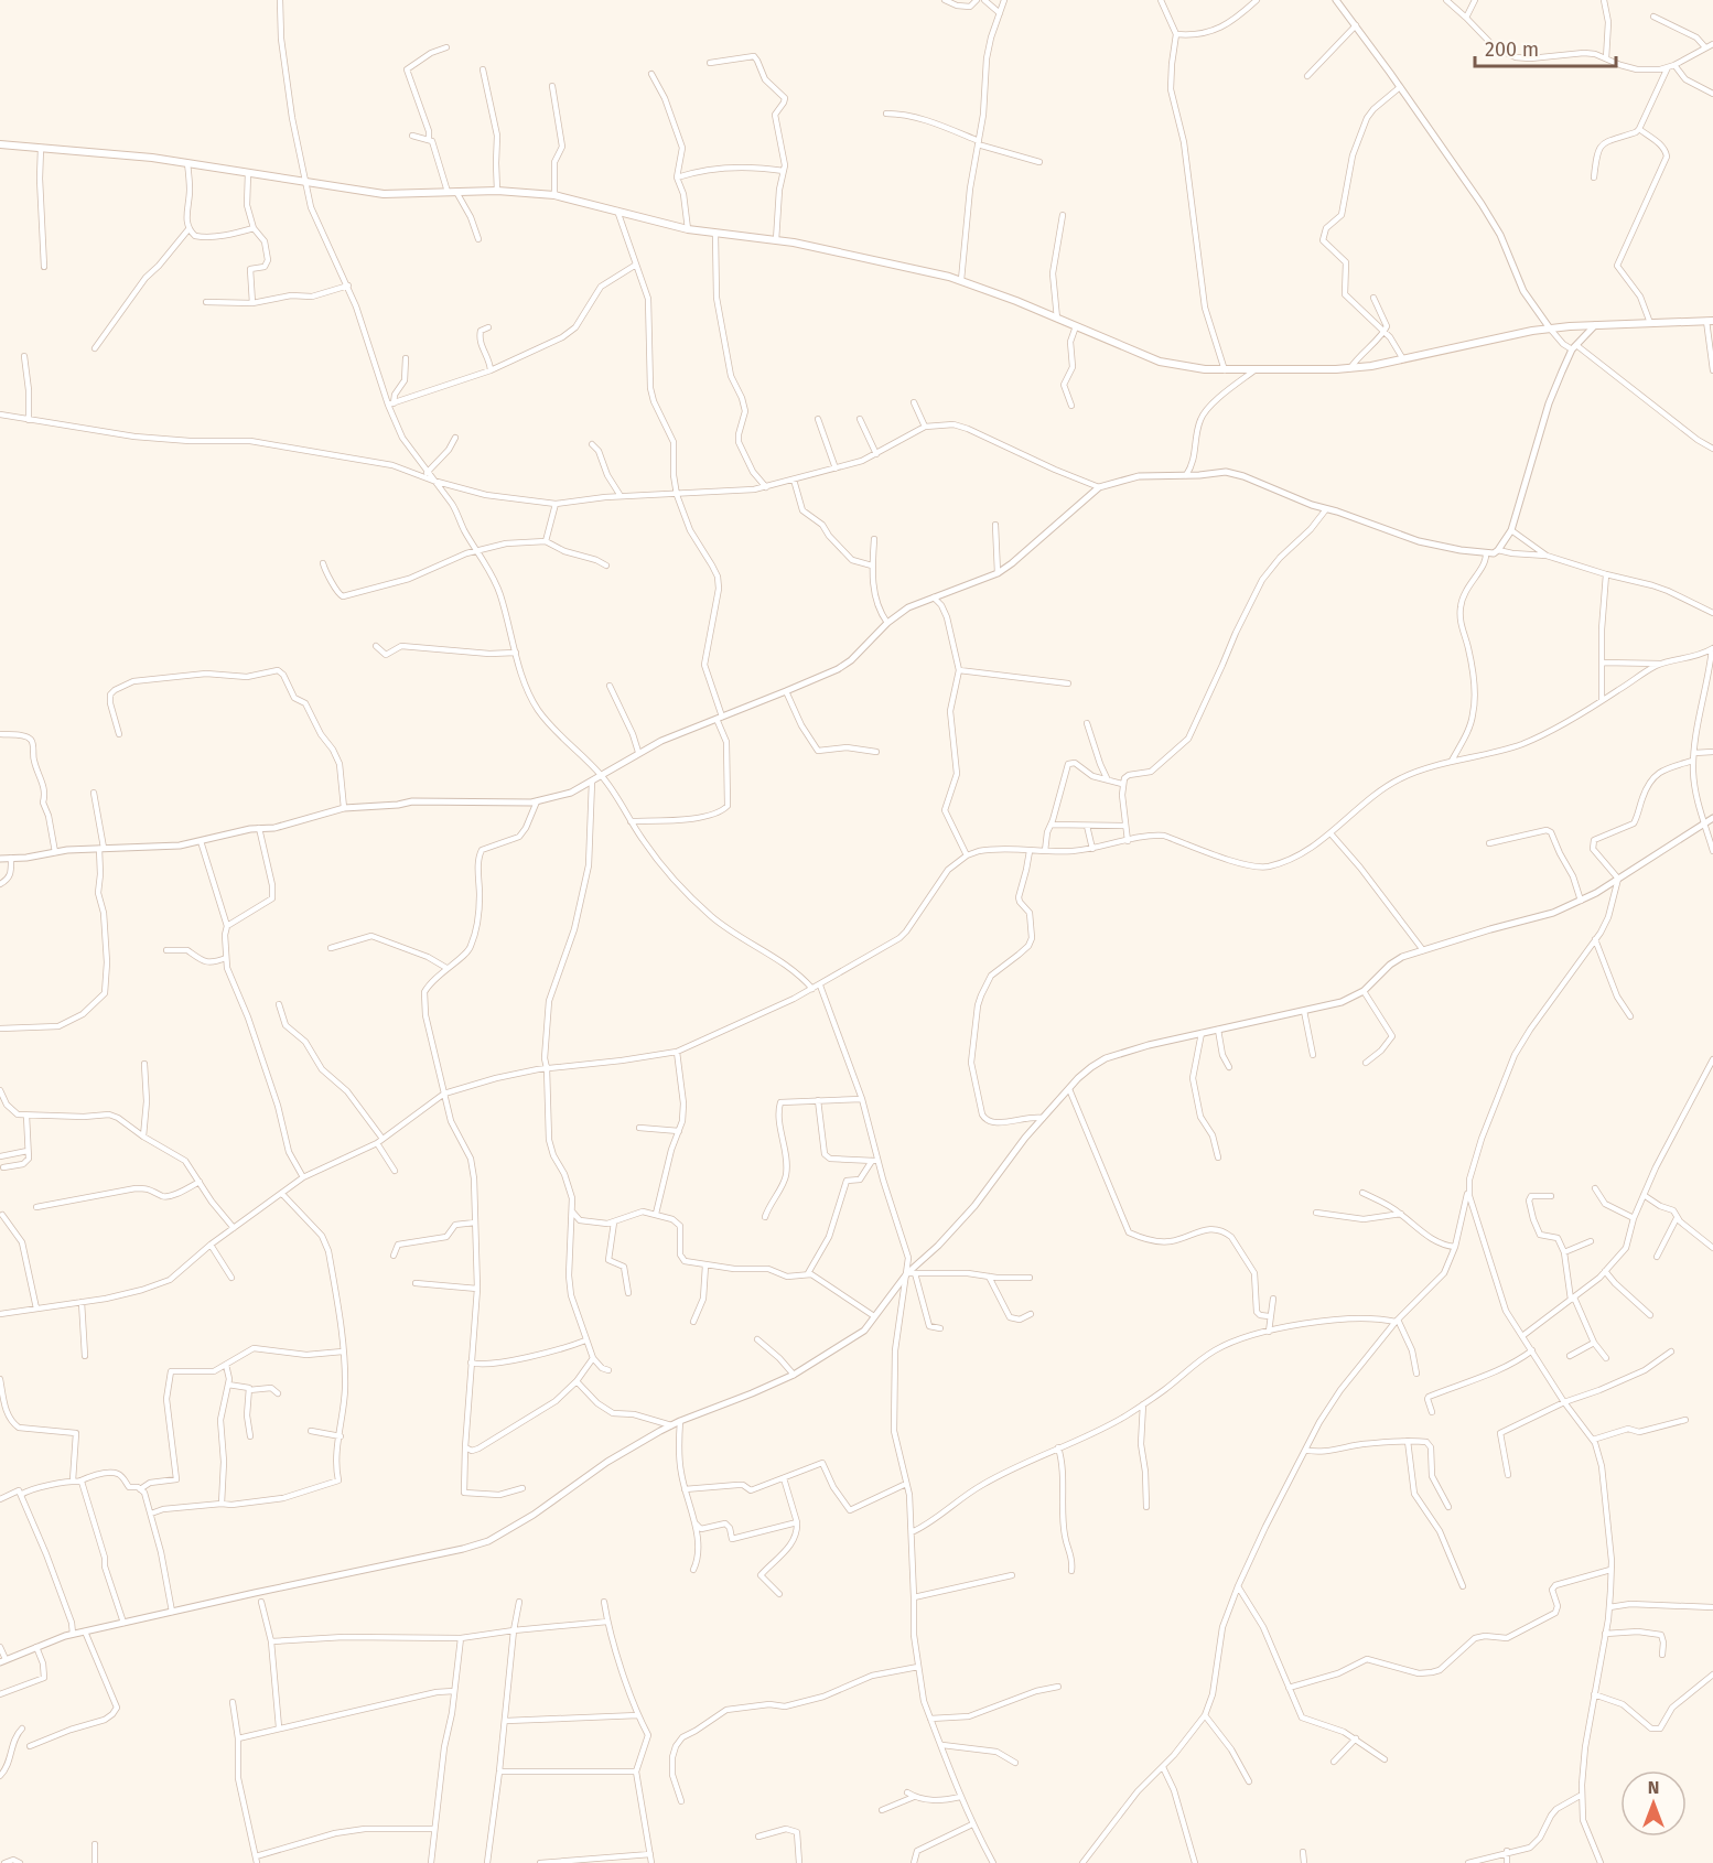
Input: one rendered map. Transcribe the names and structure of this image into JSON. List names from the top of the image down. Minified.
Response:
{"scale_bar":"200 m","north":"top"}
